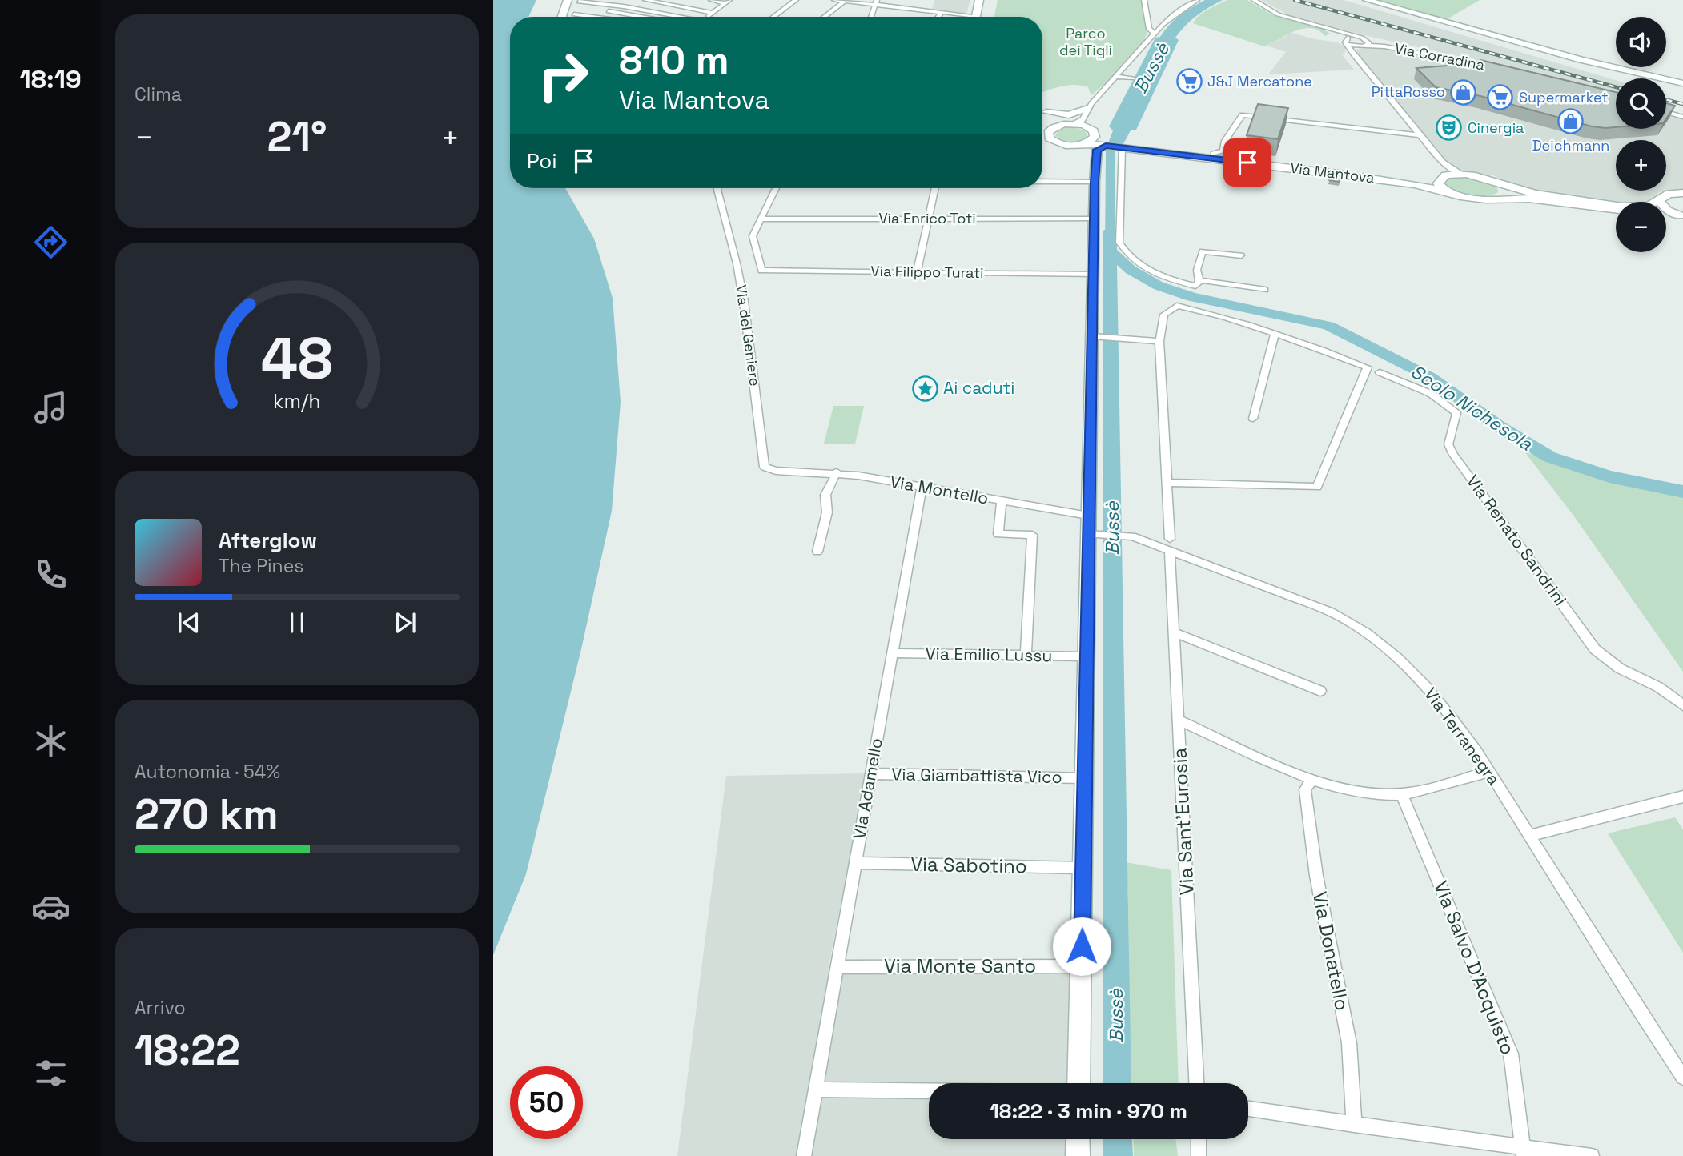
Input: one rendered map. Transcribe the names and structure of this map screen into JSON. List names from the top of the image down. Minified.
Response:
{"streets":{"main road":["Via Mantova"],"street":["Via Corradina","Via Enrico Toti","Via Filippo Turati","Via del Geniere","Via Montello","Via Renato Sandrini","Via Emilio Lussu","Via Terranegra","Via Giambattista Vico","Via Adamello","Via Sant'Eurosia","Via Sabotino","Via Donatello","Via Monte Santo","Via Salvo D'Acquisto"]},"crossings":[["Via del Geniere","Via Montello"],["Via Montello","Via Adamello"],["Via Emilio Lussu","Via Adamello"],["Via Terranegra","Via Sant'Eurosia"],["Via Giambattista Vico","Via Adamello"],["Via Adamello","Via Sabotino"],["Via Adamello","Via Monte Santo"]],"water":["Bussè","Scolo Nichesola"],"parks":["Parco dei Tigli"],"places":{"supermarket":["J&J Mercatone","Supermarket"],"shop":["PittaRosso","Deichmann"],"theatre":["Cinergia"],"place":["Ai caduti"]},"page":{"tabs":"18:19","tile":["Clima",["Autonomia · 54%","270 km"],["Arrivo","18:22"]],"map_buttons":["+","−"],"turn":["810 m","Via Mantova"],"heat":["−","21°","+"],"then":"Poi","song":["Afterglow","The Pines"],"limit":"50","trip":"18:22 · 3 min · 970 m","gauge":["48","km/h"]}}
